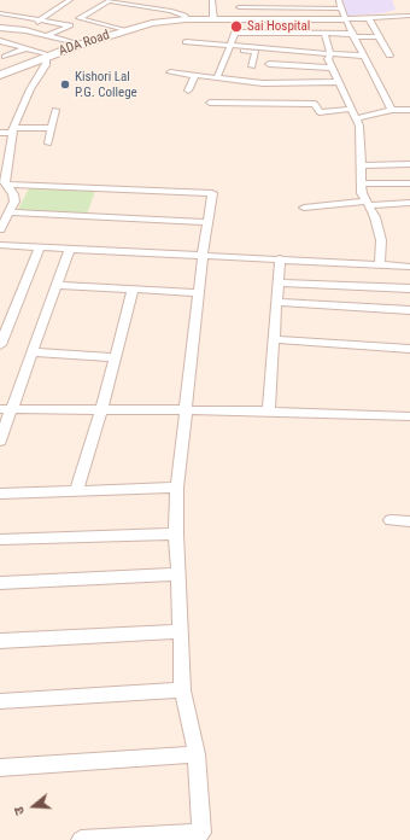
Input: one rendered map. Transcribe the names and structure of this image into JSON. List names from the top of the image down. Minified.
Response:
{"streets":{"street":["ADA Road"]},"places":["Sai Hospital","Kishori Lal P.G. College"],"north":"left"}
